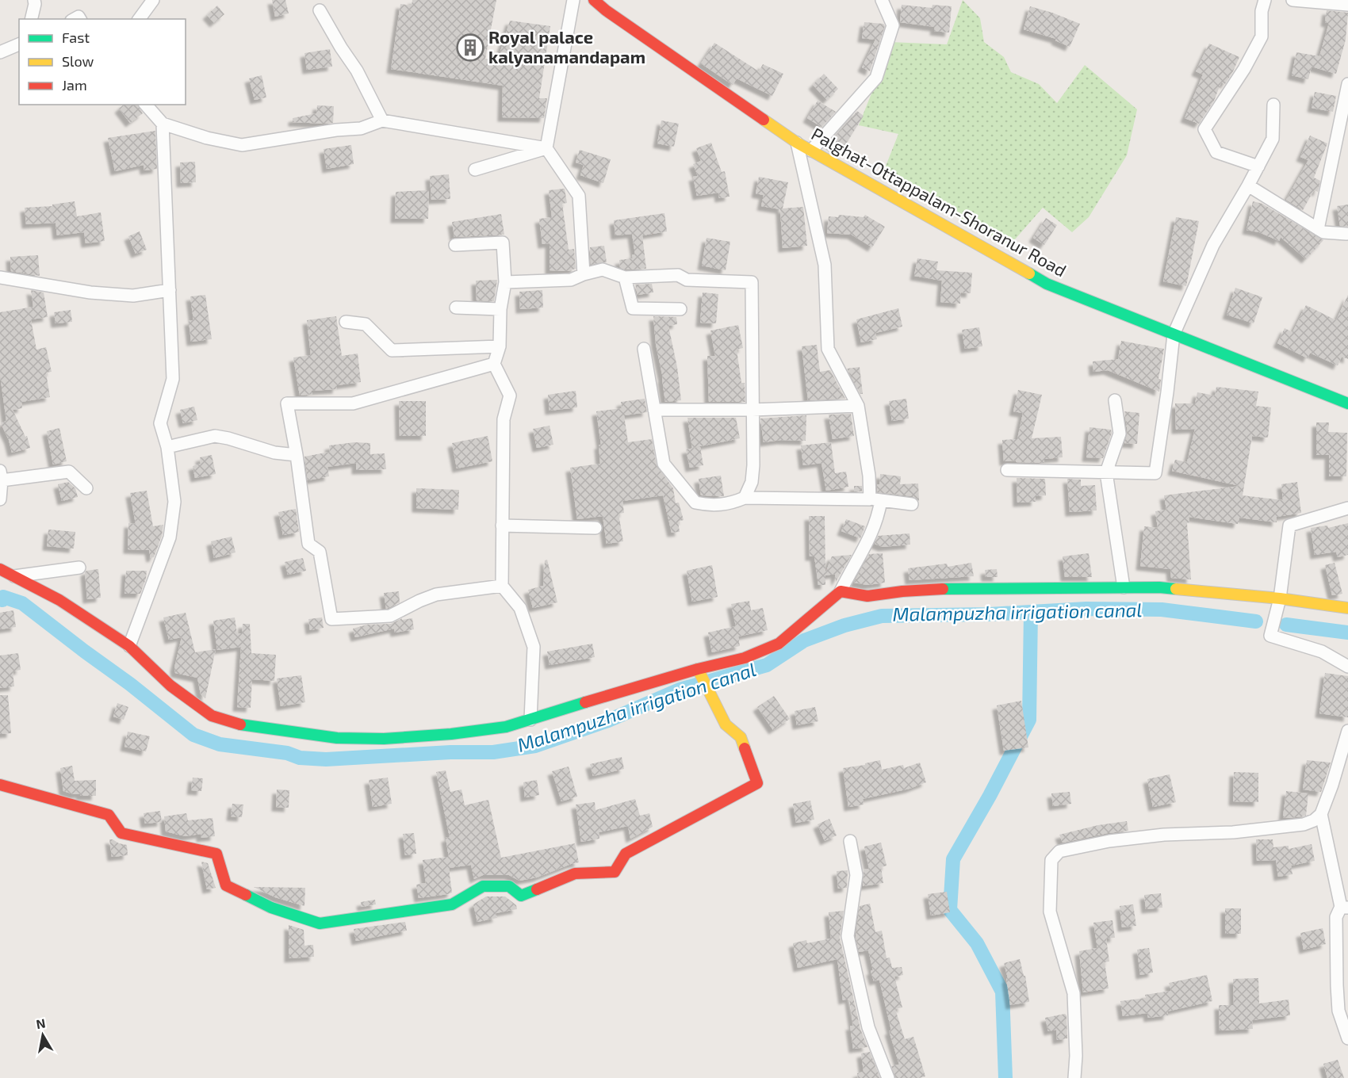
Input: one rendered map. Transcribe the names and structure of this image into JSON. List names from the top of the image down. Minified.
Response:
{"streets":{"street":["Palghat-Ottappalam-Shoranur Road"]},"water":["Malampuzha irrigation canal"],"places":{"building":["Royal palace kalyanamandapam"]},"legend":["Fast","Slow","Jam"],"north":"top"}
